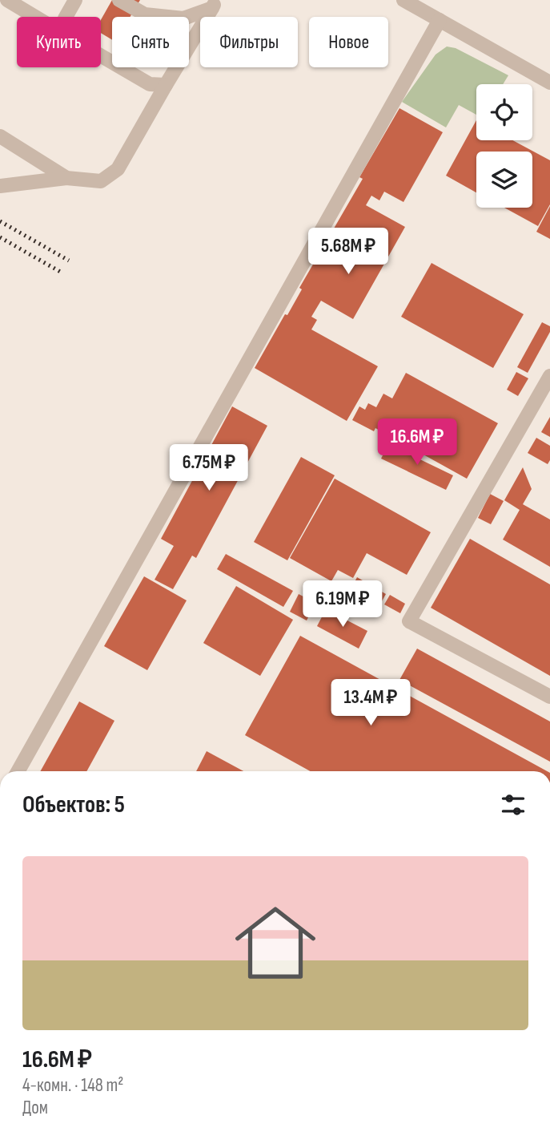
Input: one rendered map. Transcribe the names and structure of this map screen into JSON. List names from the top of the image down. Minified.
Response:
{"page":{"chip":["Купить","Снять","Фильтры","Новое"],"price":["5.68M ₽","16.6M ₽","6.75M ₽","6.19M ₽","13.4M ₽"],"heading":"Объектов: 5","list":[{"name":"16.6M ₽","note":"4-комн. · 148 m² · Дом"}]}}
